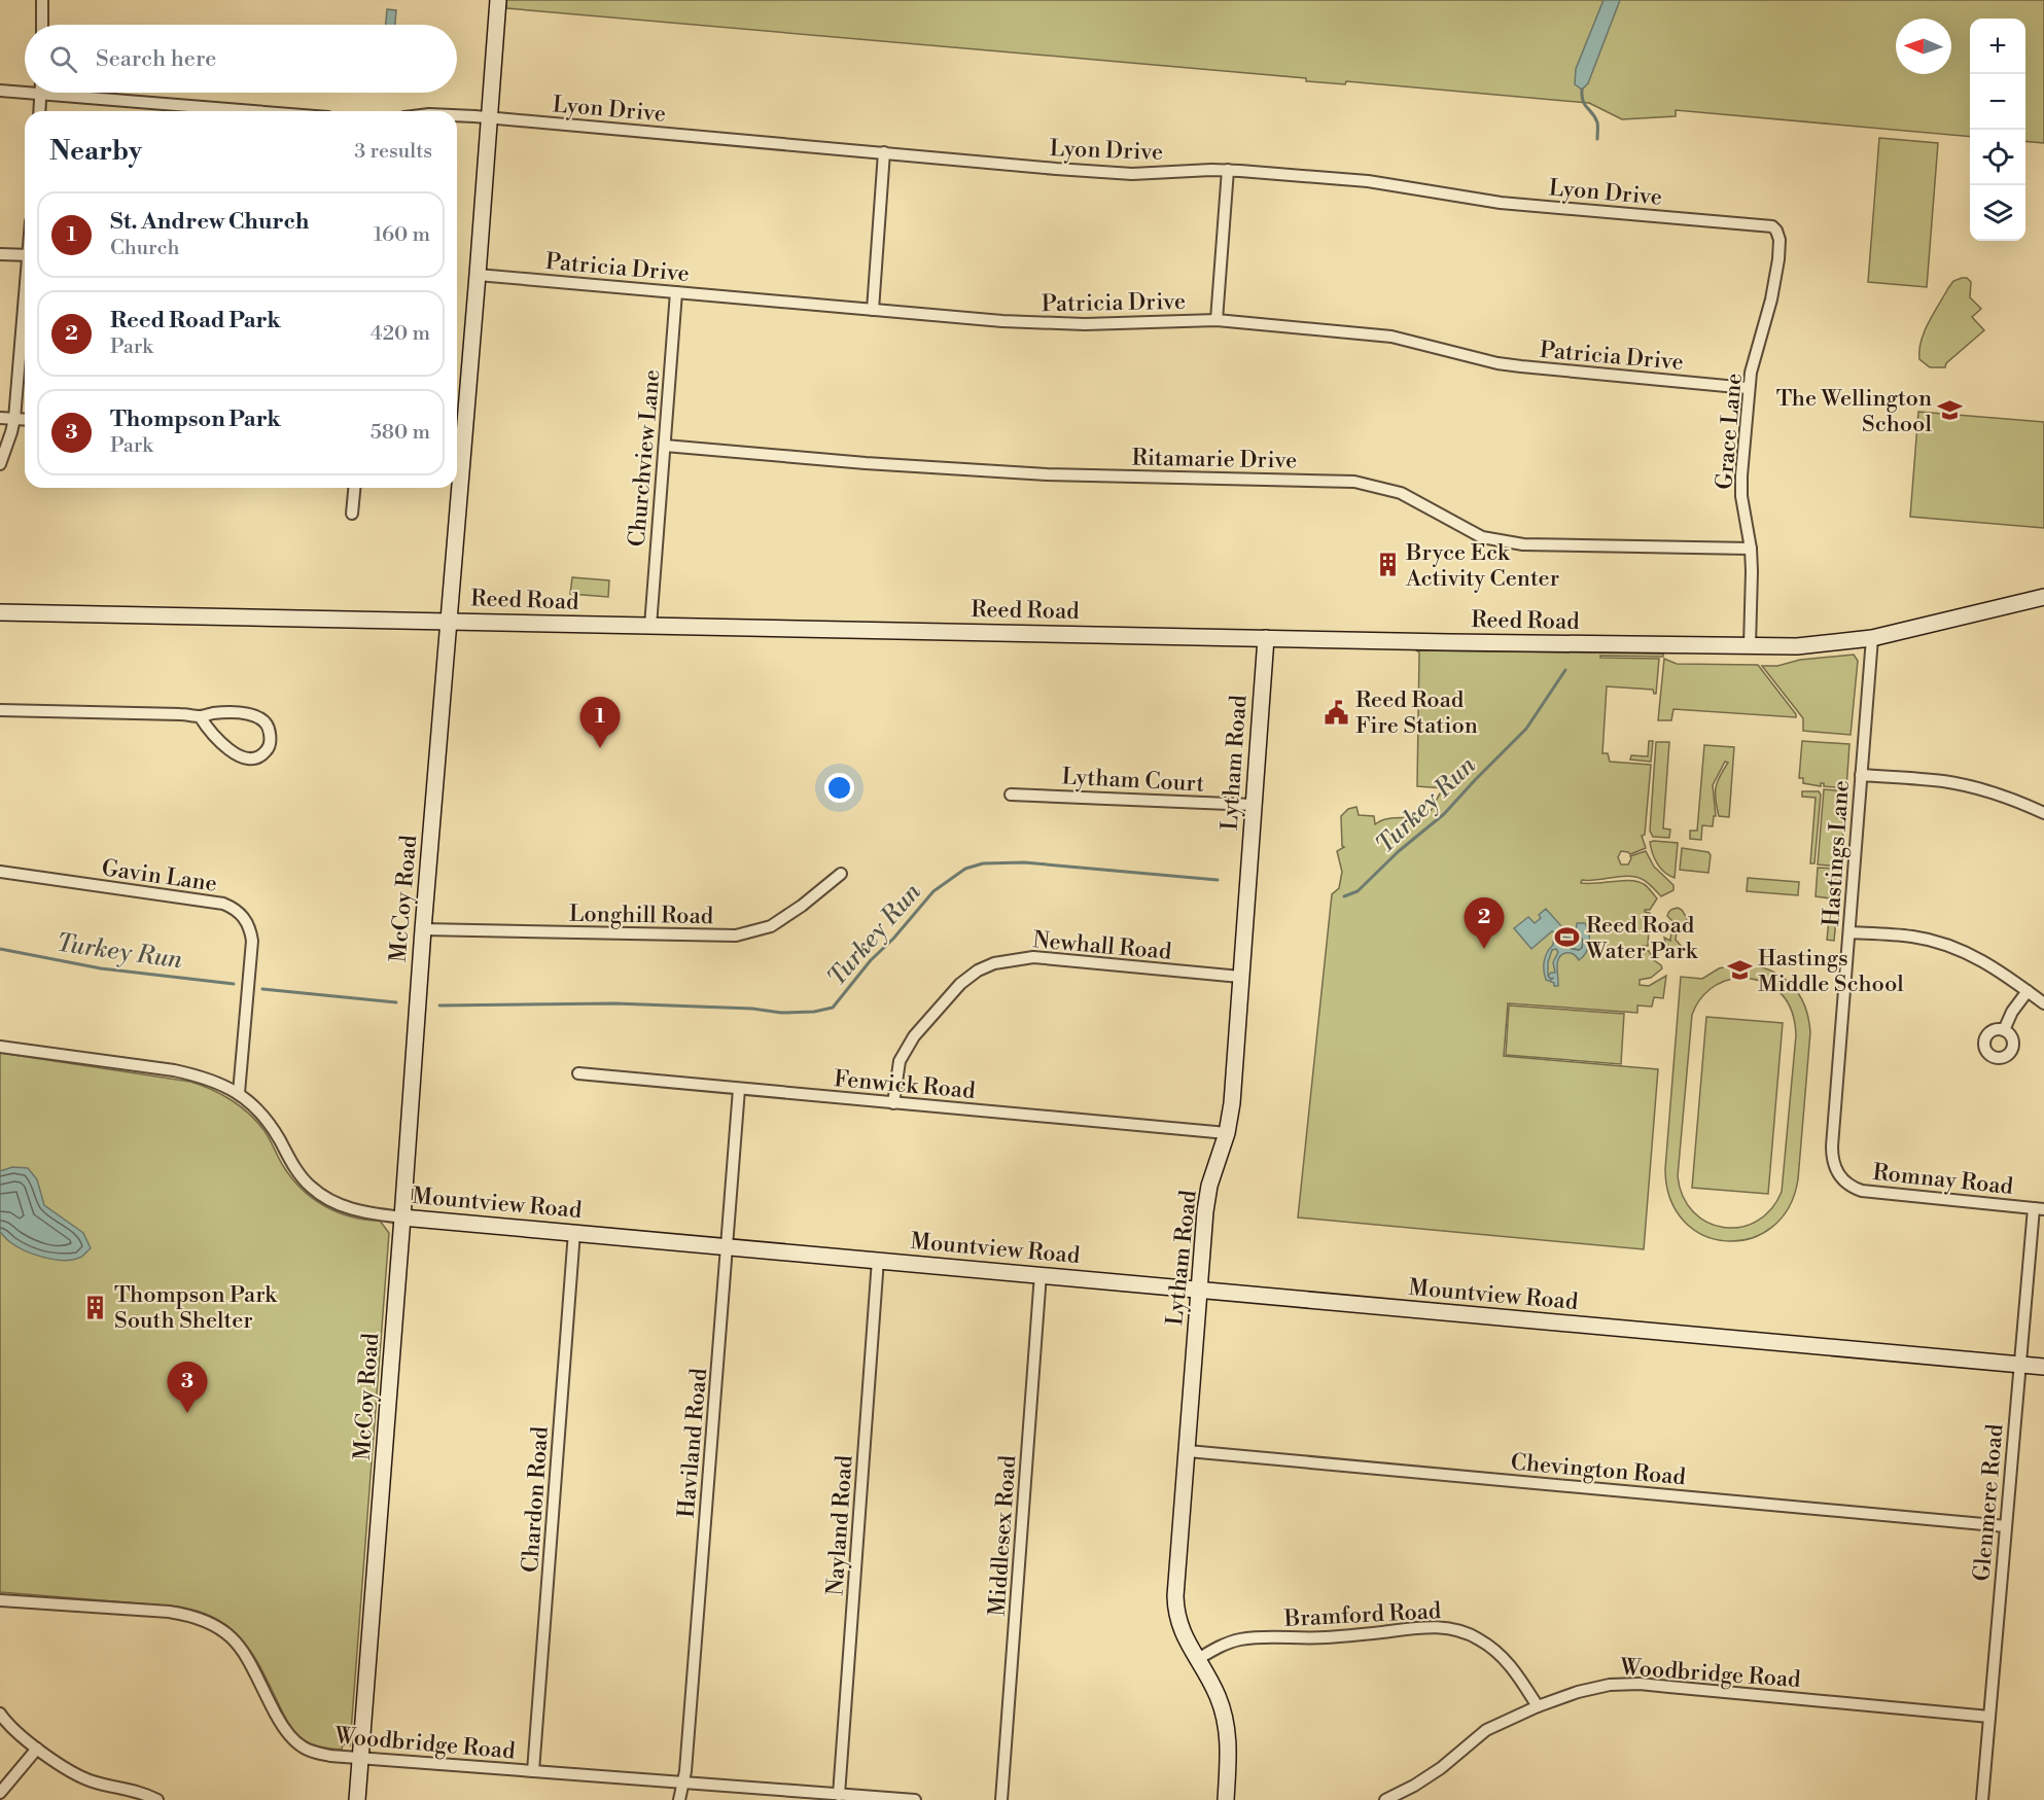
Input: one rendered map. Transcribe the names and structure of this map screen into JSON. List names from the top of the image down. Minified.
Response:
{"streets":{"main road":["Reed Road","Lytham Road","McCoy Road","Mountview Road"],"street":["Lyon Drive","Patricia Drive","Grace Lane","Churchview Lane","Ritamarie Drive","Lytham Court","Hastings Lane","Gavin Lane","Longhill Road","Newhall Road","Fenwick Road","Romnay Road","Haviland Road","Chevington Road","Chardon Road","Glenmere Road","Nayland Road","Middlesex Road","Bramford Road","Woodbridge Road"]},"crossings":[["Lyon Drive","Grace Lane"],["Lyon Drive","McCoy Road"],["Patricia Drive","Grace Lane"],["Patricia Drive","Churchview Lane"],["Patricia Drive","McCoy Road"],["Grace Lane","Ritamarie Drive"],["Grace Lane","Reed Road"],["Churchview Lane","Ritamarie Drive"],["Churchview Lane","Reed Road"],["Reed Road","Lytham Road"],["Reed Road","Hastings Lane"],["Reed Road","McCoy Road"],["Lytham Road","Lytham Court"],["Lytham Road","Newhall Road"],["Lytham Road","Fenwick Road"],["Lytham Road","Mountview Road"],["Lytham Road","Chevington Road"],["Lytham Road","Bramford Road"],["Hastings Lane","Romnay Road"],["Gavin Lane","Mountview Road"],["McCoy Road","Longhill Road"],["McCoy Road","Mountview Road"],["McCoy Road","Woodbridge Road"],["Newhall Road","Fenwick Road"],["Fenwick Road","Haviland Road"],["Romnay Road","Glenmere Road"],["Mountview Road","Haviland Road"],["Mountview Road","Chardon Road"],["Mountview Road","Glenmere Road"],["Mountview Road","Nayland Road"],["Mountview Road","Middlesex Road"],["Haviland Road","Woodbridge Road"],["Chevington Road","Glenmere Road"],["Chardon Road","Woodbridge Road"],["Glenmere Road","Woodbridge Road"],["Nayland Road","Woodbridge Road"],["Bramford Road","Woodbridge Road"]],"water":["Turkey Run"],"places":{"school or university":["The Wellington School","Hastings Middle School"],"building":["Bryce Eck Activity Center","Thompson Park South Shelter"],"public building":["Reed Road Fire Station"],"sports":["Reed Road Water Park"]},"north":"left","page":{"map_buttons":["+","−"],"search":"Search here","heading":["Nearby","3 results"],"list":[{"mark":"1","name":"St. Andrew Church","note":"Church","value":"160 m"},{"mark":"2","name":"Reed Road Park","note":"Park","value":"420 m"},{"mark":"3","name":"Thompson Park","note":"Park","value":"580 m"}],"pins":["1","2","3"]}}
